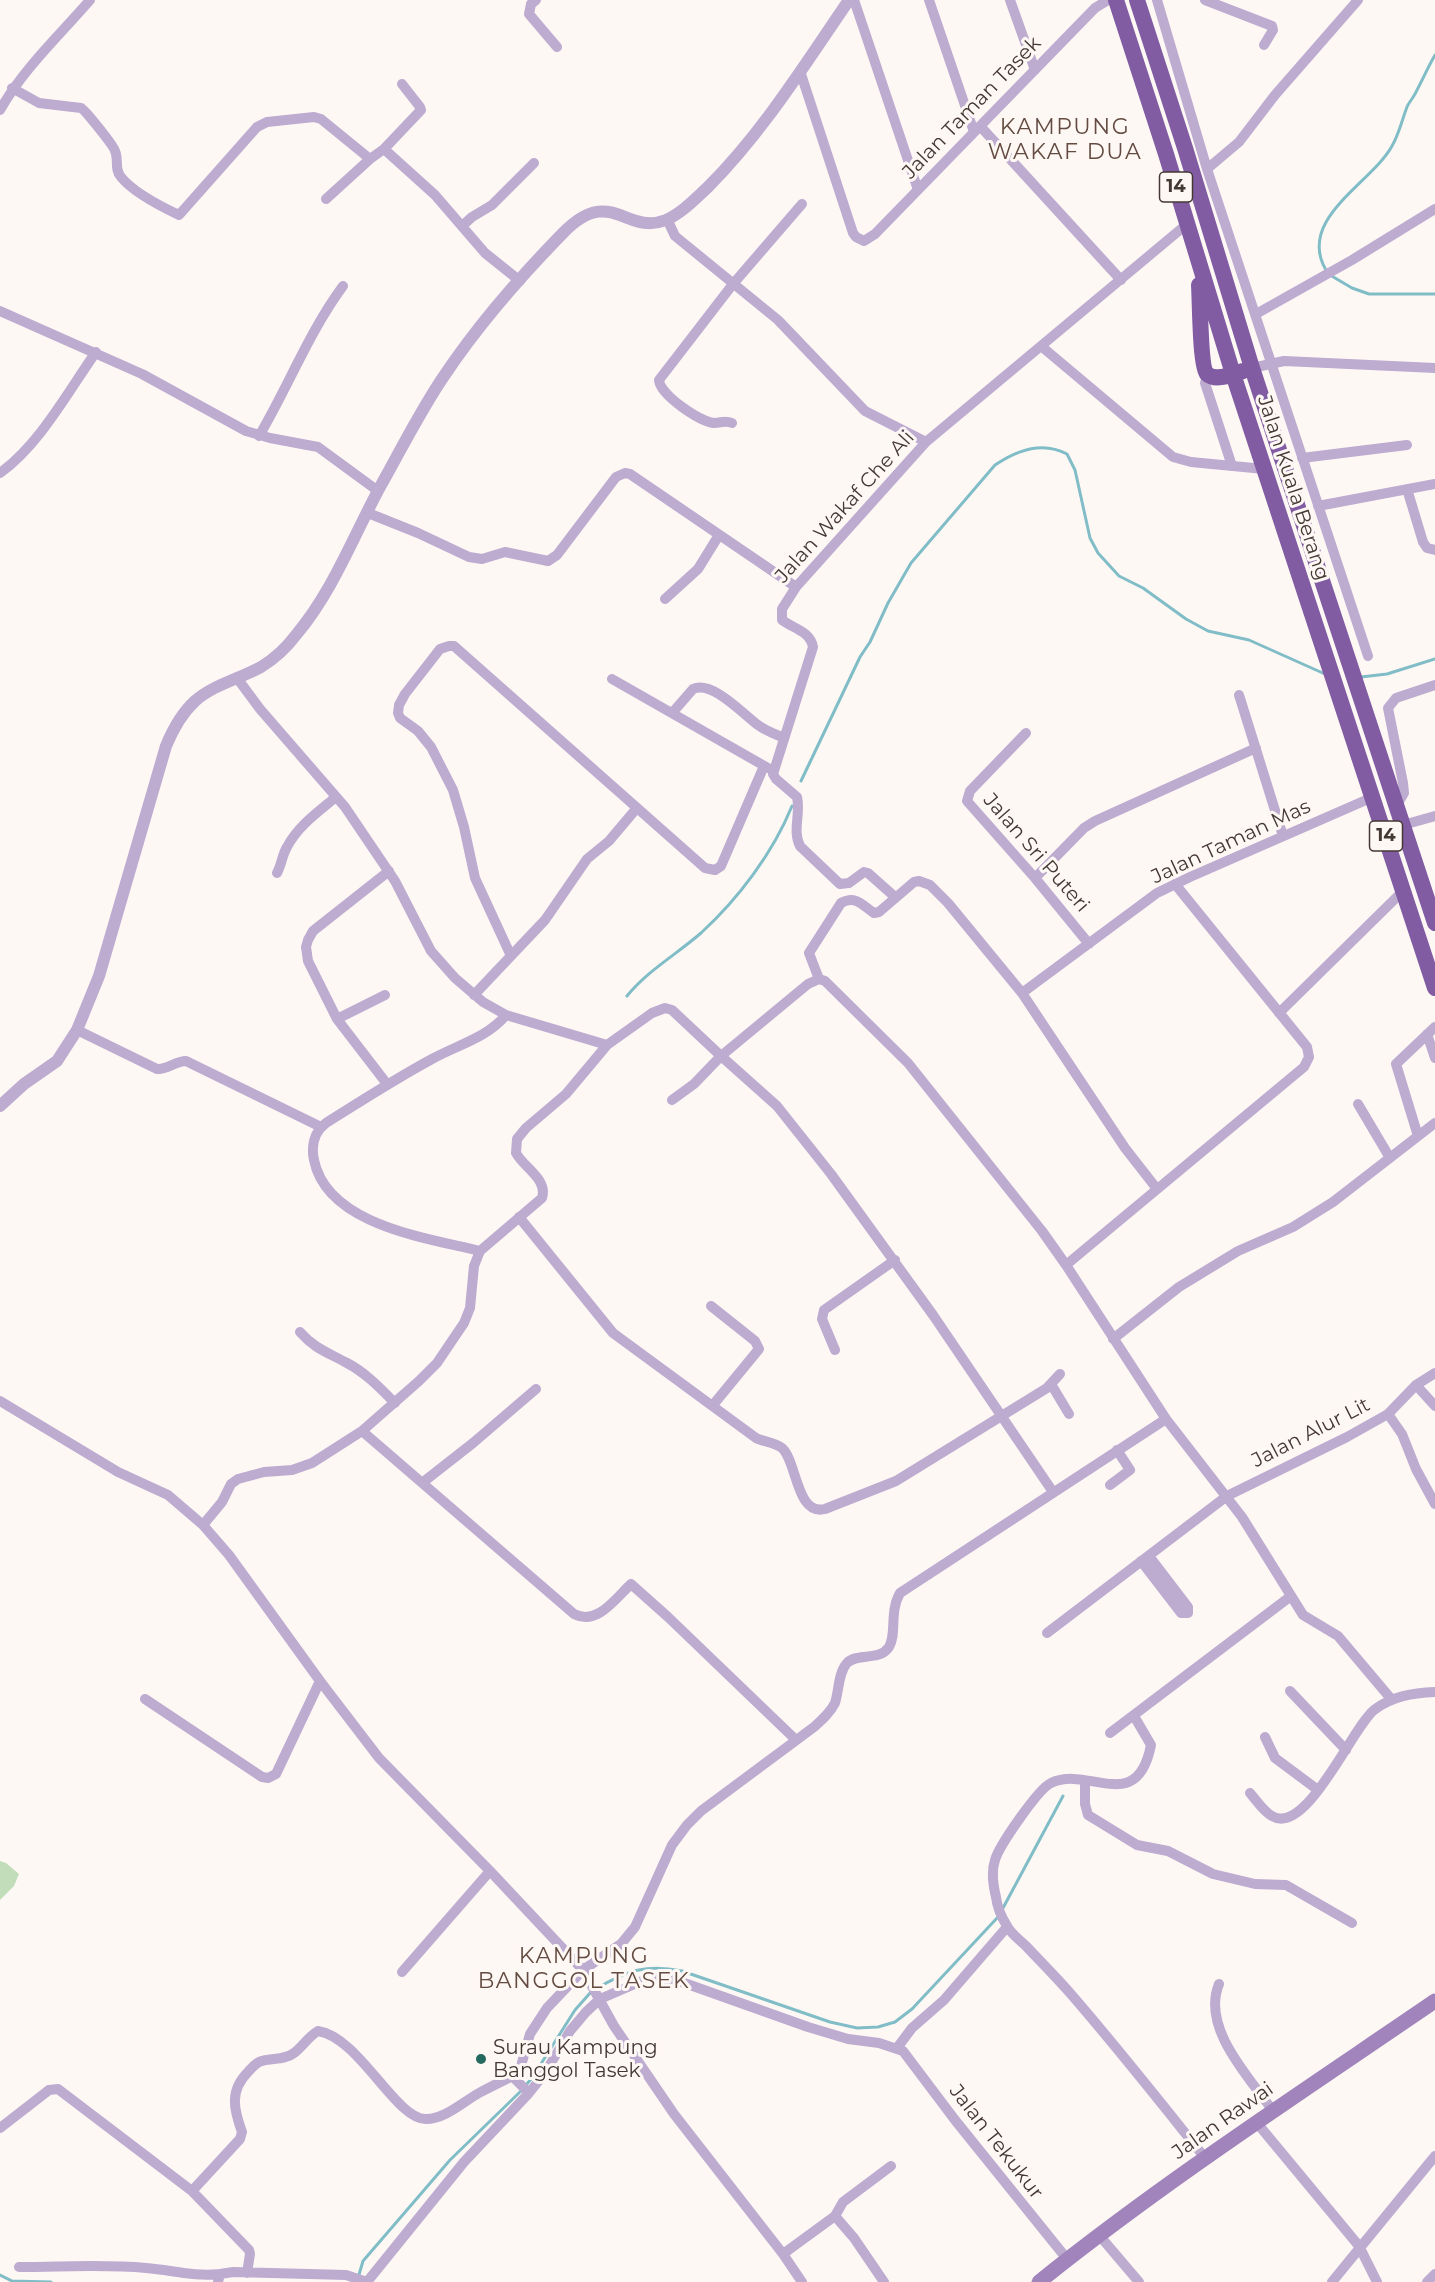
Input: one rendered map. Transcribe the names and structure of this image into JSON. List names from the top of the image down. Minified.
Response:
{"streets":{"highway":["14","Jalan Kuala Berang"],"main road":["Jalan Rawai"],"street":["Jalan Taman Tasek","Jalan Wakaf Che Ali","Jalan Taman Mas","Jalan Sri Puteri","Jalan Alur Lit","Jalan Tekukur"]},"crossings":[["Jalan Kuala Berang","Jalan Wakaf Che Ali"],["Jalan Kuala Berang","Jalan Taman Mas"],["Jalan Taman Mas","Jalan Sri Puteri"],["Jalan Rawai","Jalan Tekukur"]],"districts":["KAMPUNG WAKAF DUA","KAMPUNG BANGGOL TASEK"],"places":["Surau Kampung Banggol Tasek"]}
